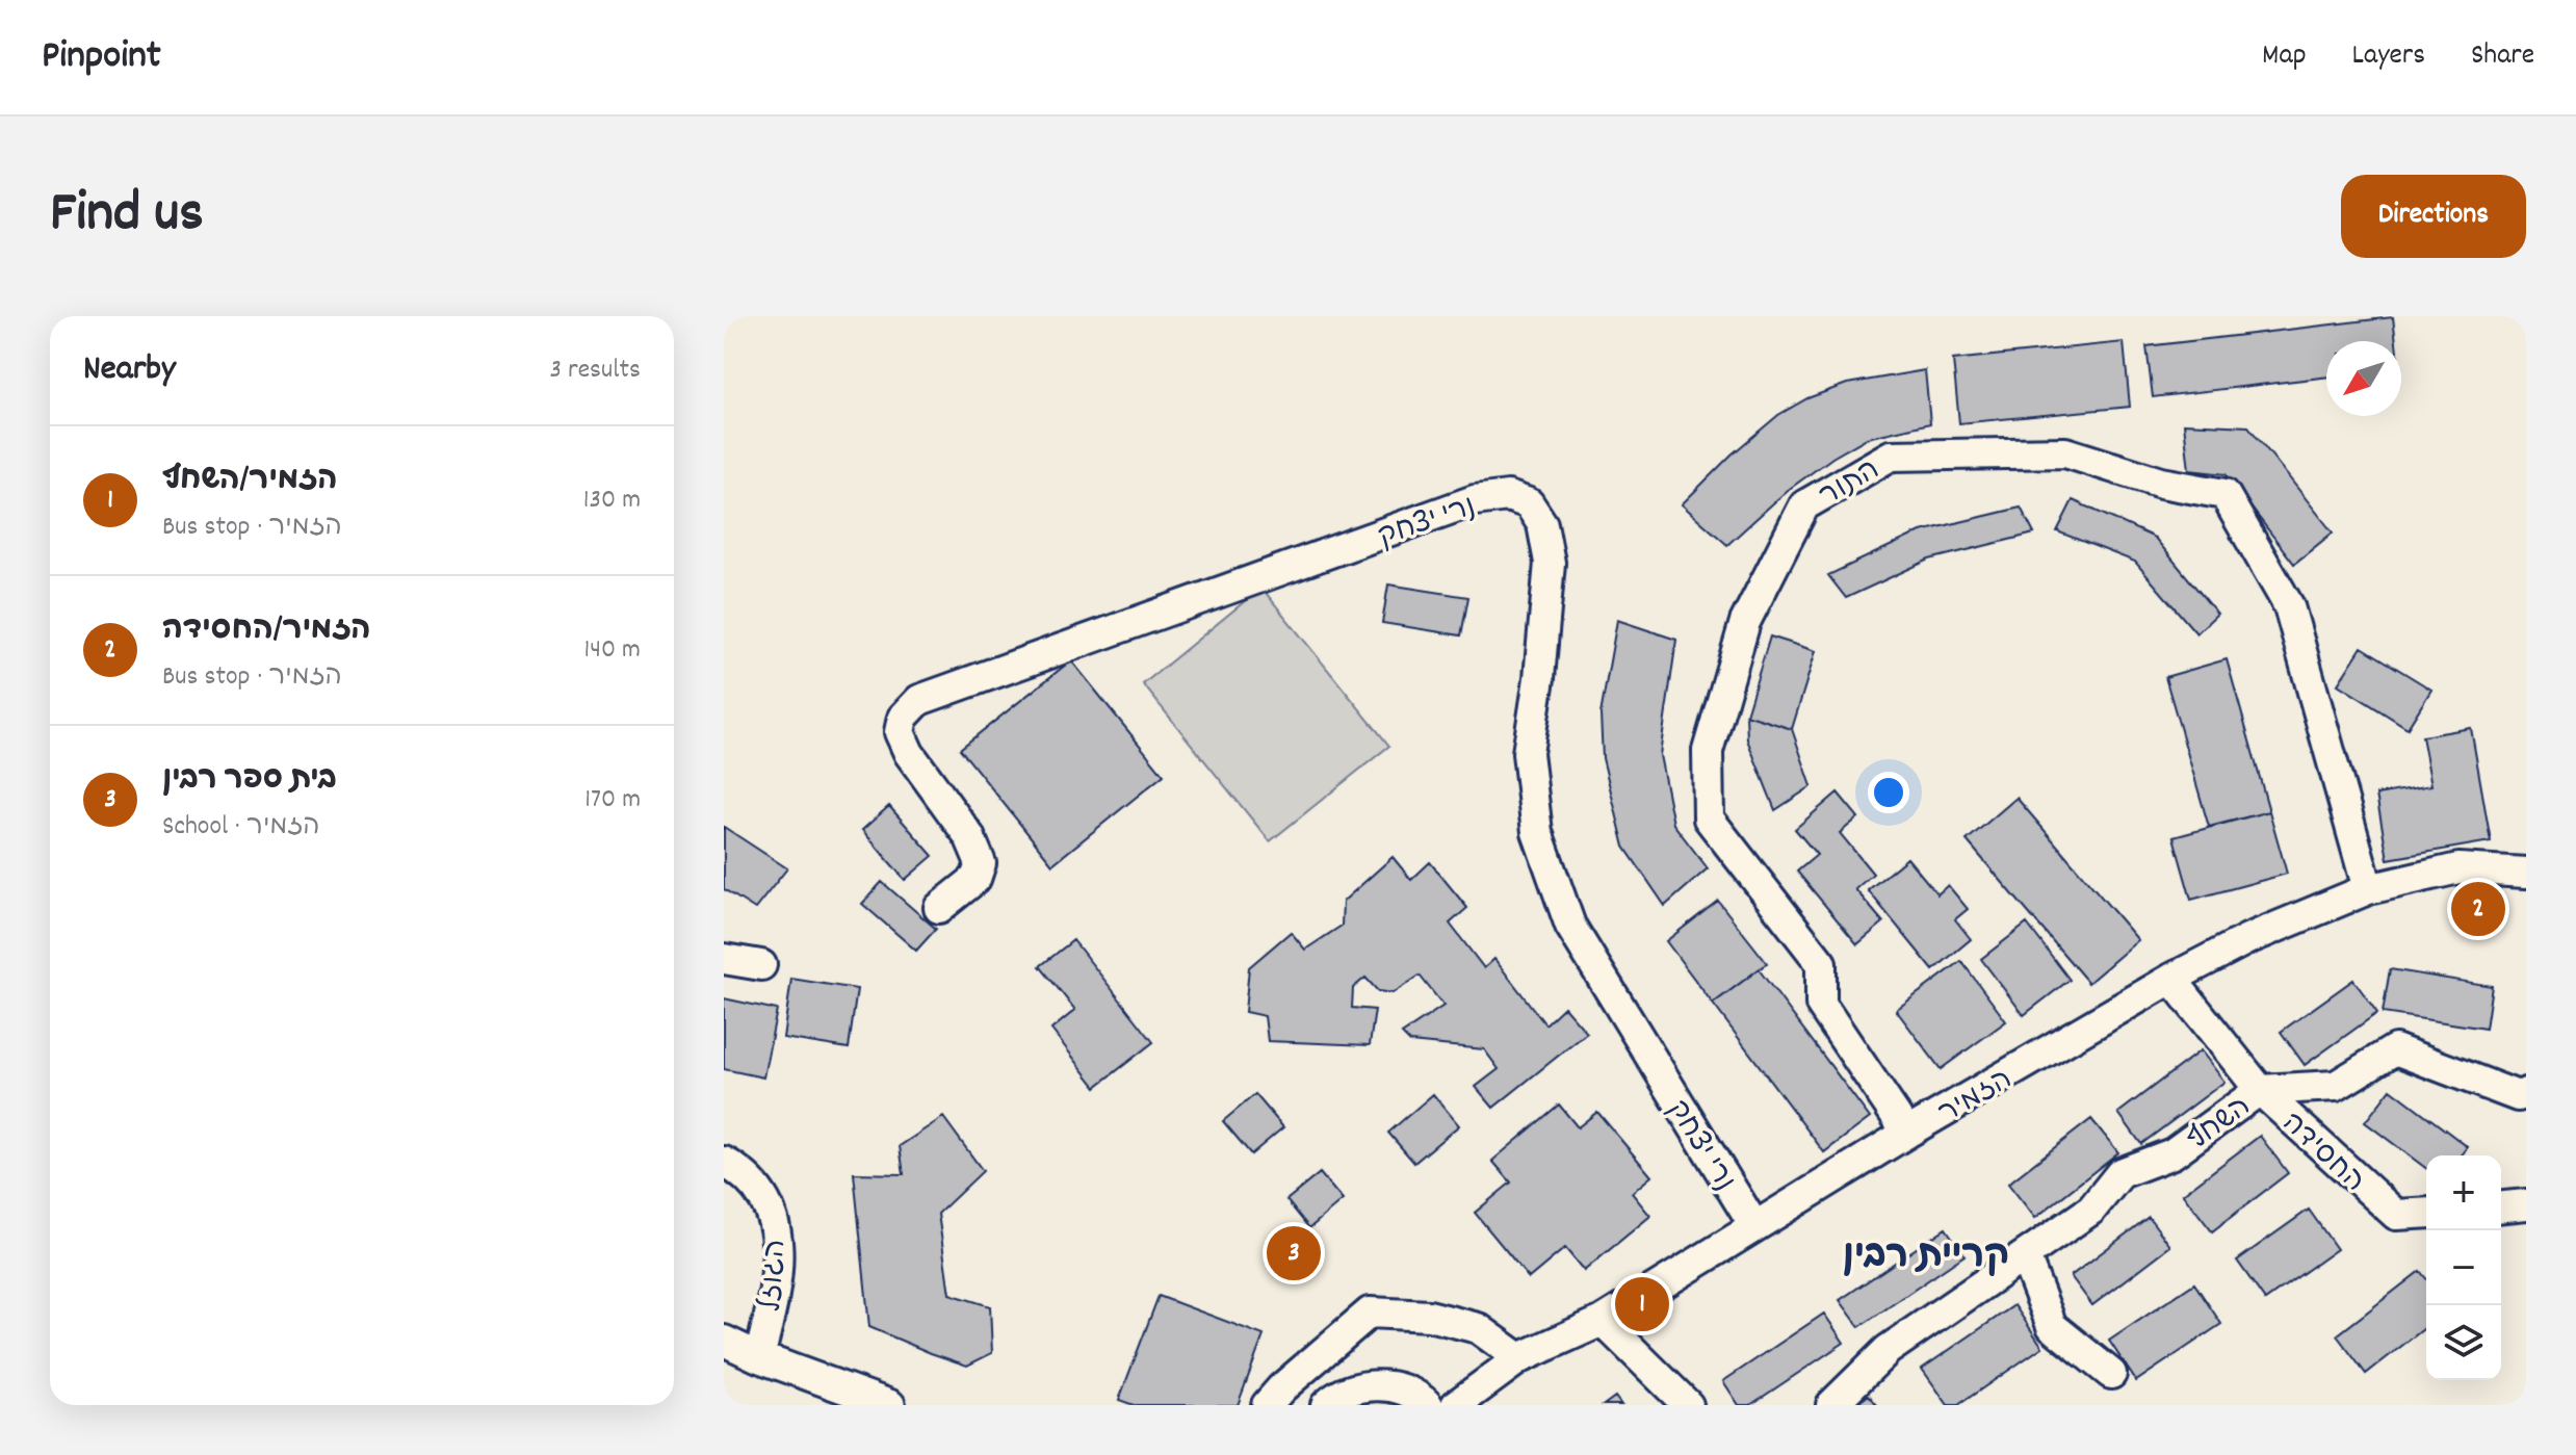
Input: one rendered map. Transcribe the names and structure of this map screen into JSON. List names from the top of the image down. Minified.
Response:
{"streets":{"street":["התור","נרי יצחק","הזמיר","השחף","החסידה","הגוזל"]},"crossings":[["התור","הזמיר"],["נרי יצחק","הזמיר"],["הזמיר","החסידה"],["השחף","החסידה"]],"districts":["קריית רבין"],"north":"bottom left","page":{"header":"Pinpoint","nav":["Map","Layers","Share"],"title":"Find us","buttons":"Directions","heading":["Nearby","3 results"],"list":[{"mark":"1","name":"הזמיר/השחף","note":"Bus stop · הזמיר","value":"130 m"},{"mark":"2","name":"הזמיר/החסידה","note":"Bus stop · הזמיר","value":"140 m"},{"mark":"3","name":"בית ספר רבין","note":"School · הזמיר","value":"170 m"}],"pins":["2","3","1"],"map_buttons":["+","−"]}}
